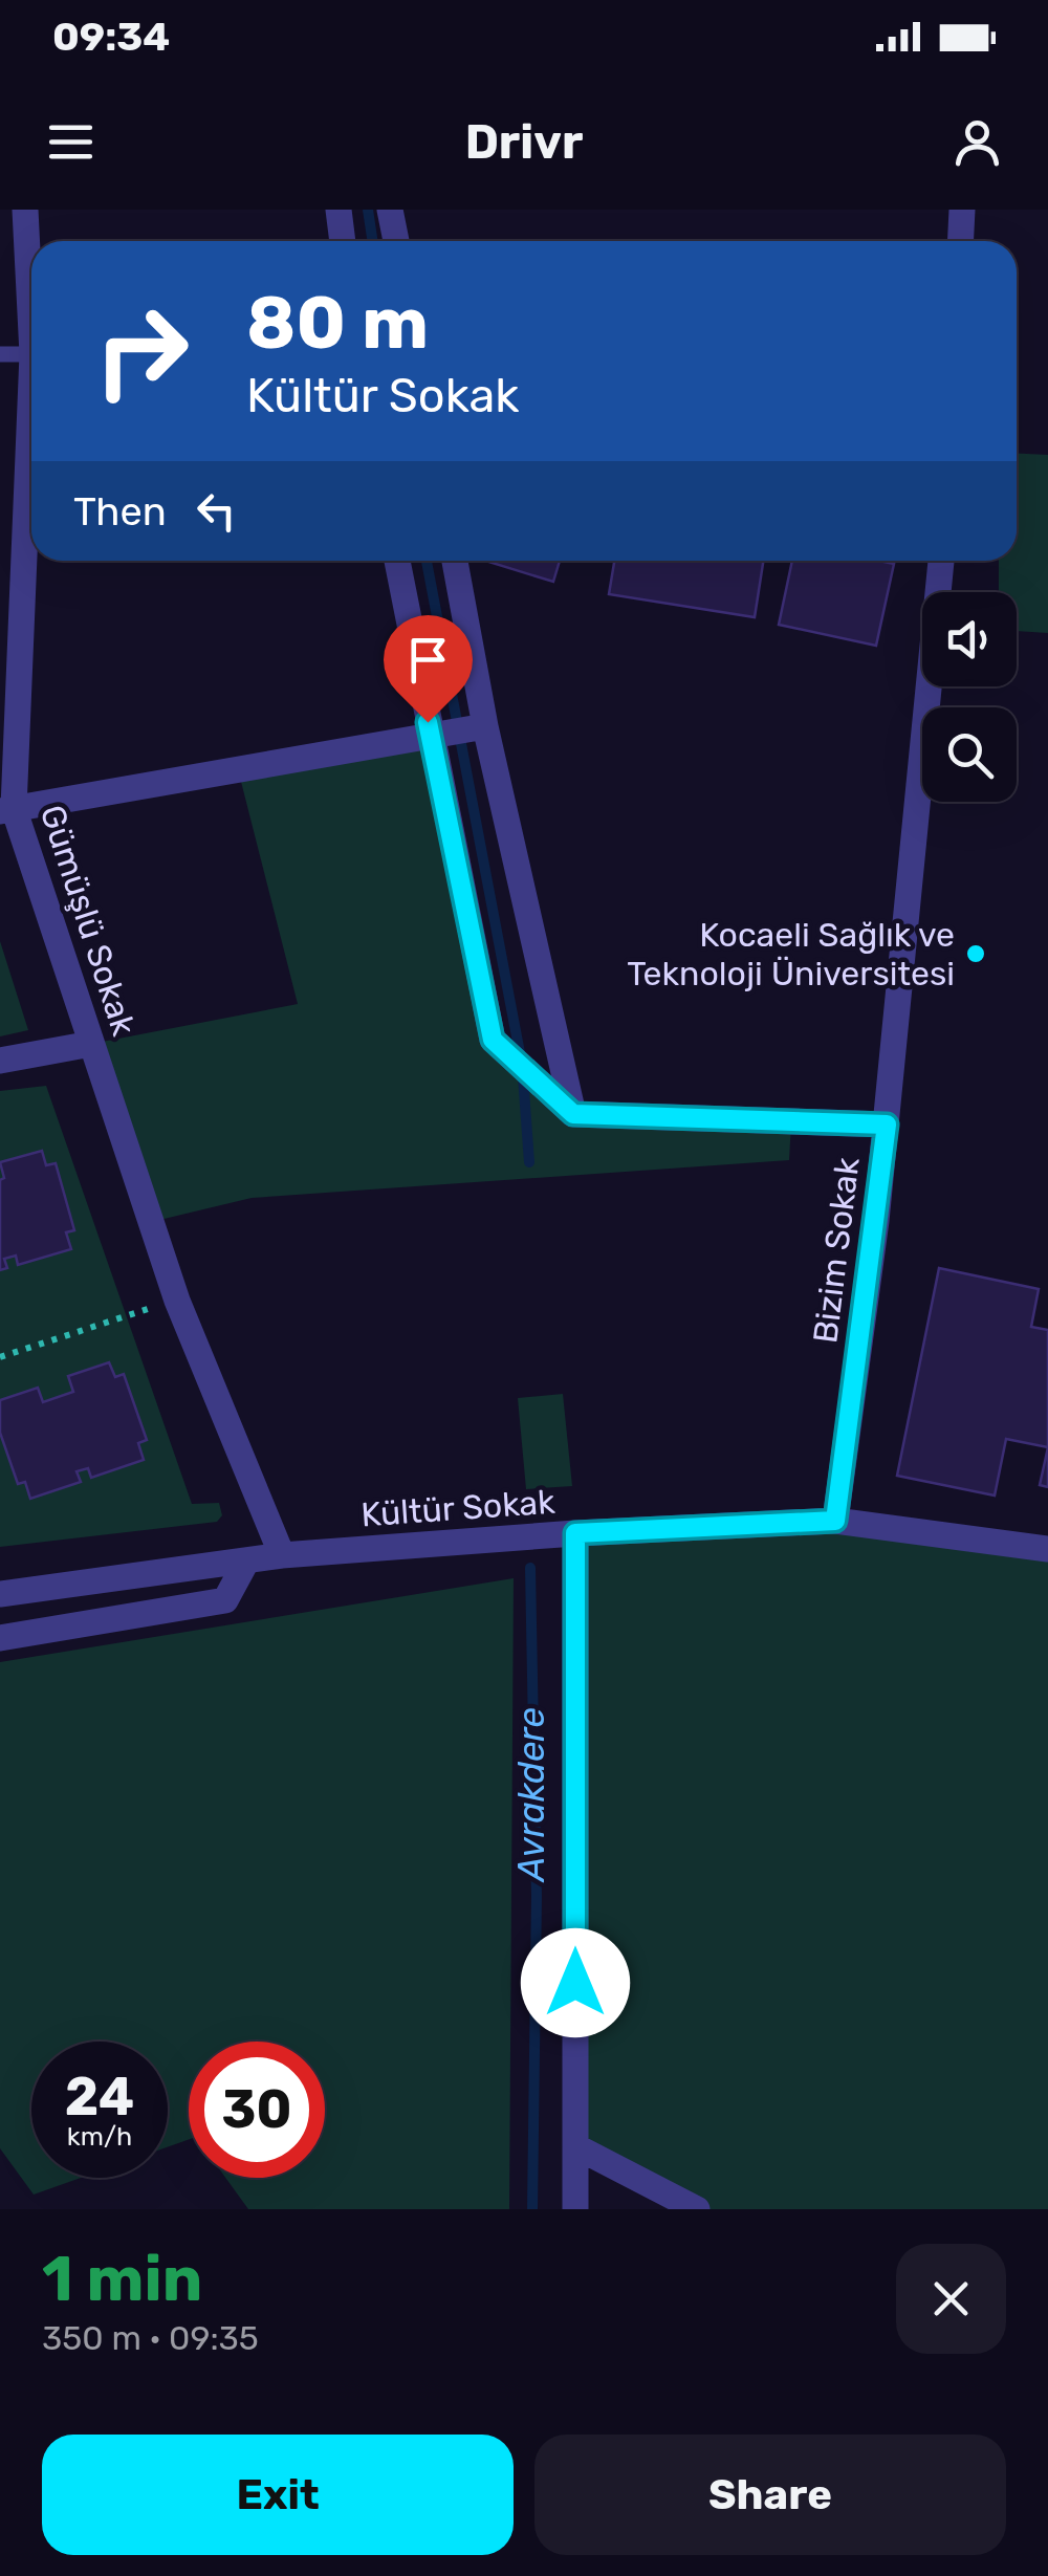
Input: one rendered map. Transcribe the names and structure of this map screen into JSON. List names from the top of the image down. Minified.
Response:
{"streets":{"street":["Gümüşlü Sokak","Bizim Sokak","Kültür Sokak"]},"crossings":[["Gümüşlü Sokak","Kültür Sokak"],["Bizim Sokak","Kültür Sokak"]],"water":["Avrakdere"],"places":["Kocaeli Sağlık ve Teknoloji Üniversitesi"],"page":{"status":"09:34","header":"Drivr","turn":["80 m","Kültür Sokak"],"then":"Then","speed":"24 km/h","limit":"30","heading":["1 min","350 m · 09:35"],"buttons":["Exit","Share"]}}
